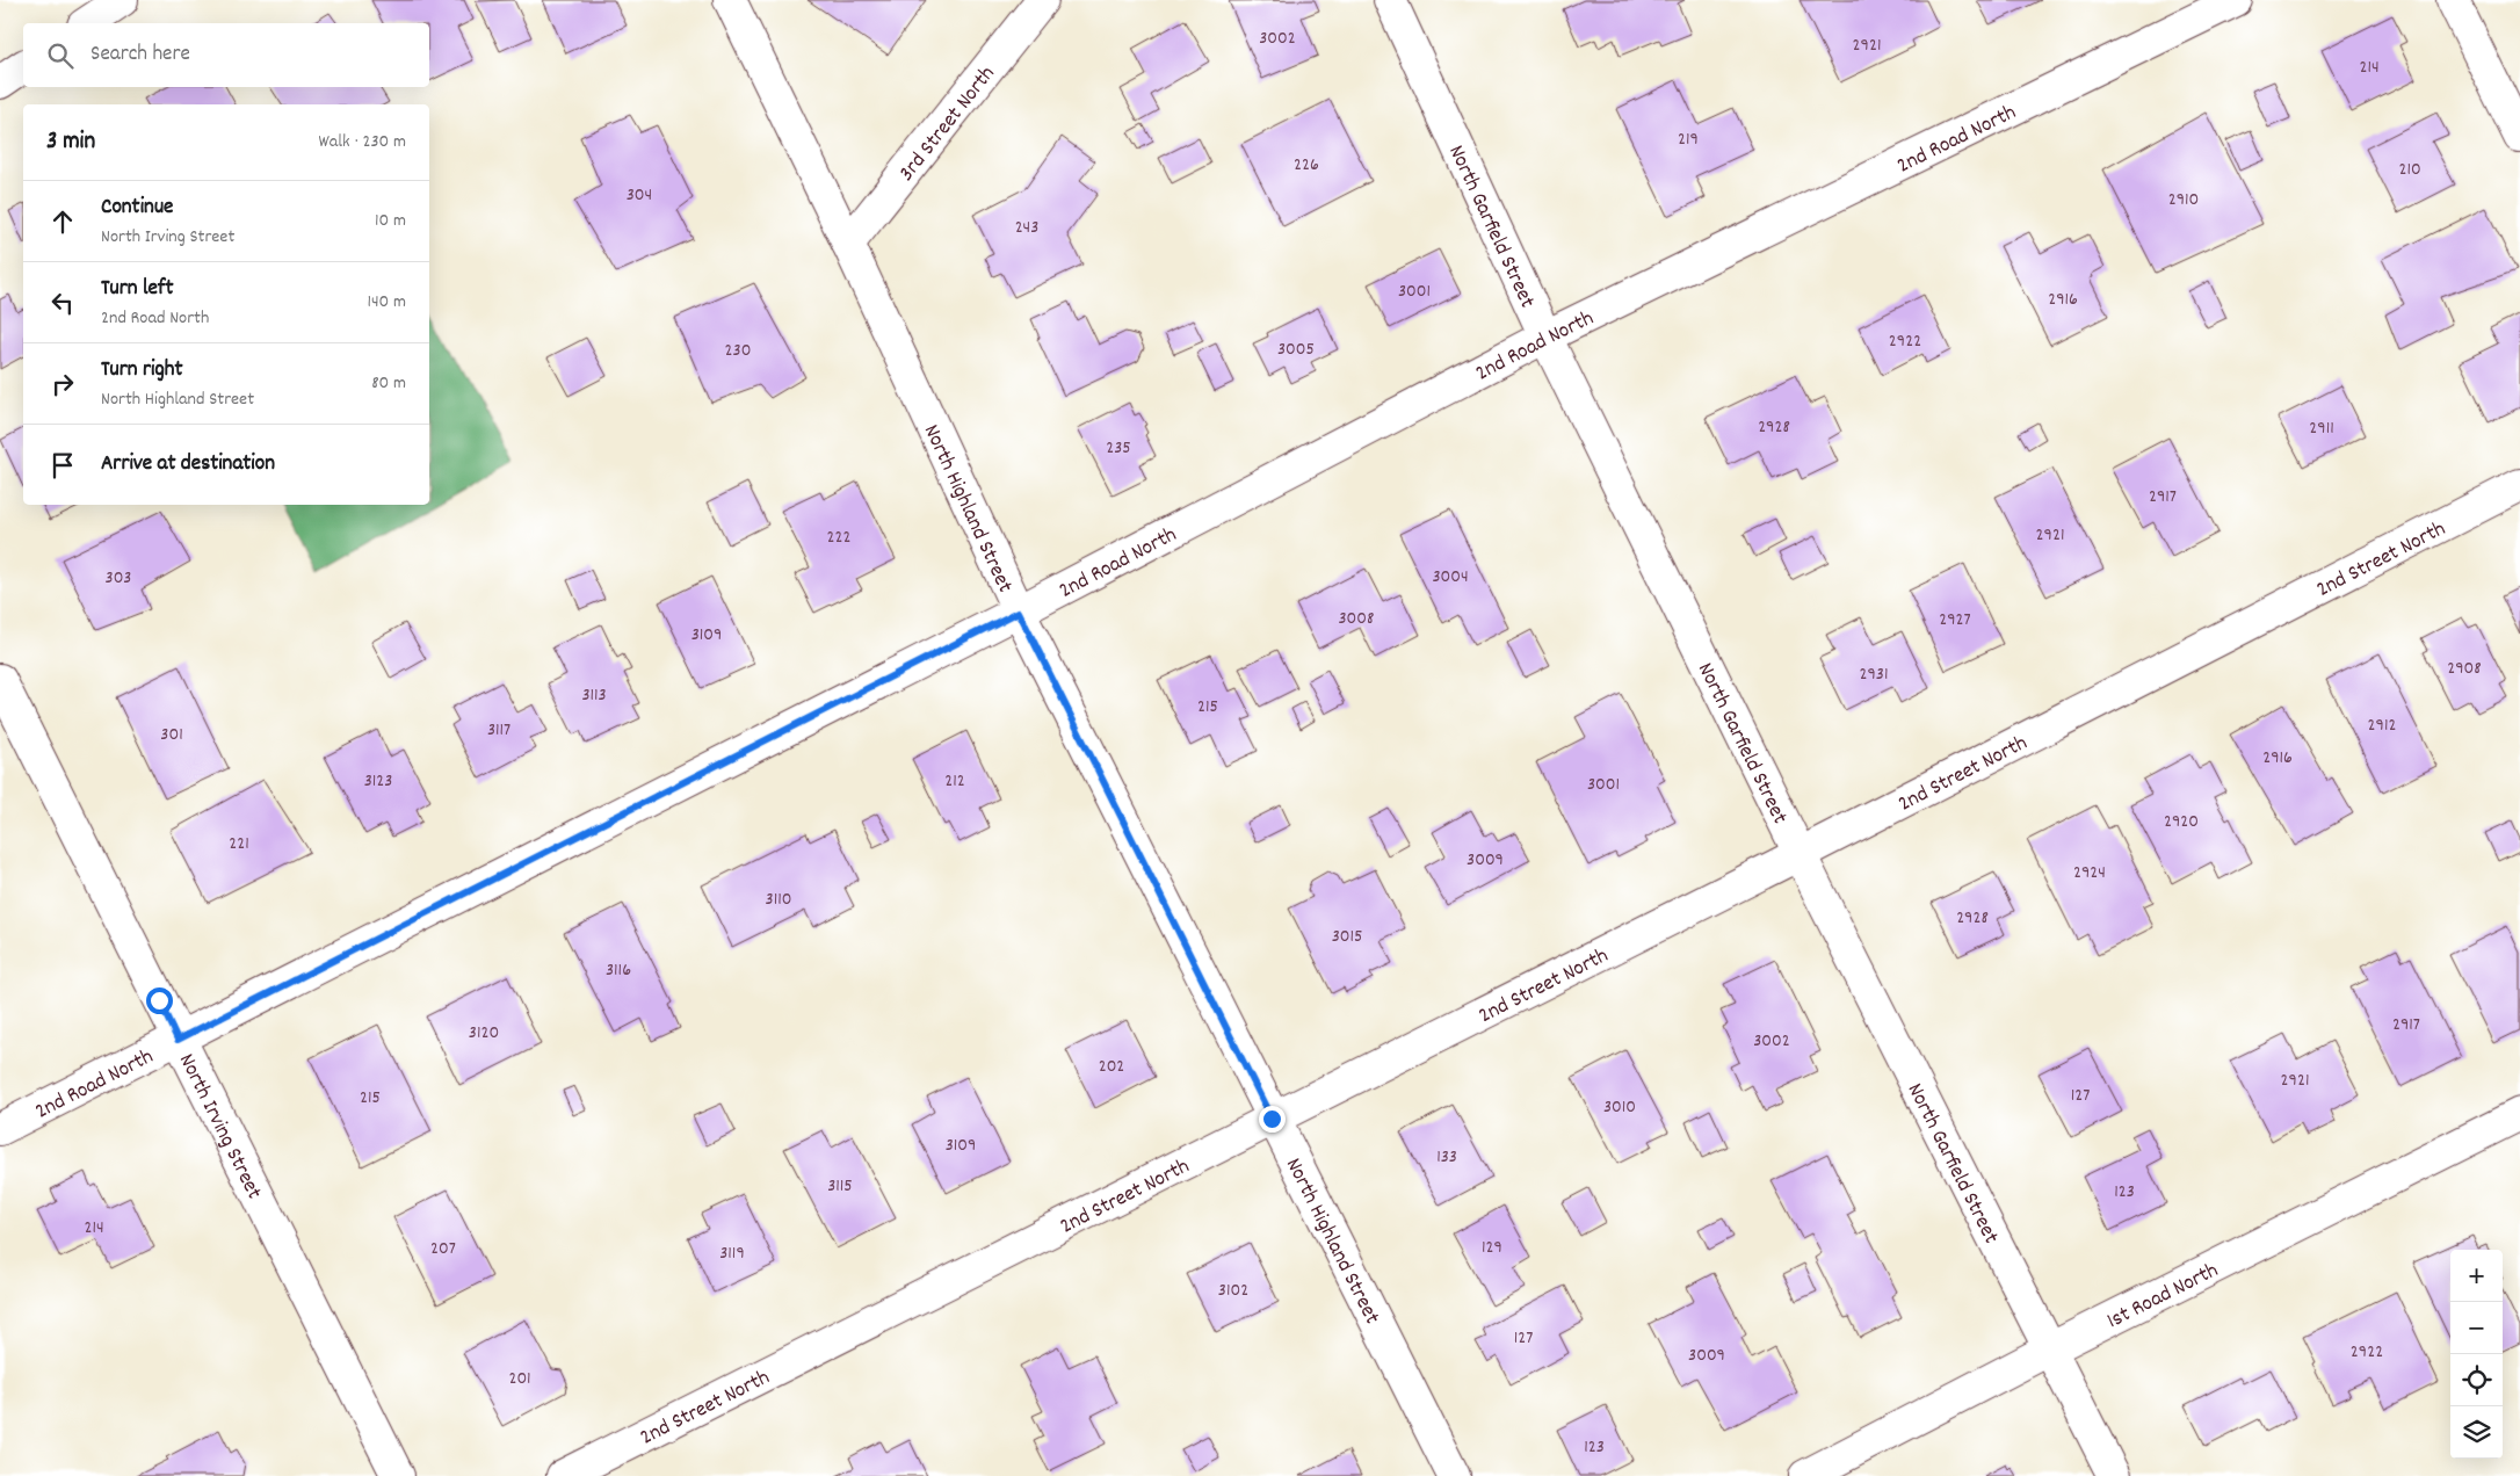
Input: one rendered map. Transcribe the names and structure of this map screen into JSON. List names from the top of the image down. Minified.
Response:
{"streets":{"street":["3rd Street North","2nd Road North","North Garfield Street","North Highland Street","2nd Street North","North Irving Street","1st Road North"]},"crossings":[["3rd Street North","North Highland Street"],["2nd Road North","North Garfield Street"],["2nd Road North","North Highland Street"],["2nd Road North","North Irving Street"],["North Garfield Street","2nd Street North"],["North Garfield Street","1st Road North"],["North Highland Street","2nd Street North"]],"house_numbers":["3002","2921","214","219","226","210","304","2910","243","3001","2916","2922","3005","230","2928","2911","235","2917","2921","222","3004","303","3008","2927","3109","2908","2931","3113","215","2912","3117","301","2916","3123","212","3001","2920","221","3009","2924","3110","2928","3015","3116","2917","3120","3002","202","2921","127","215","3010","3109","133","3115","123","214","129","207","3119","3102","127","2922","3009","201","123"],"page":{"search":"Search here","heading":["3 min","Walk · 230 m"],"list":[["Continue","North Irving Street","10 m"],["Turn left","2nd Road North","140 m"],["Turn right","North Highland Street","80 m"],"Arrive at destination"],"map_buttons":["+","−"]}}
